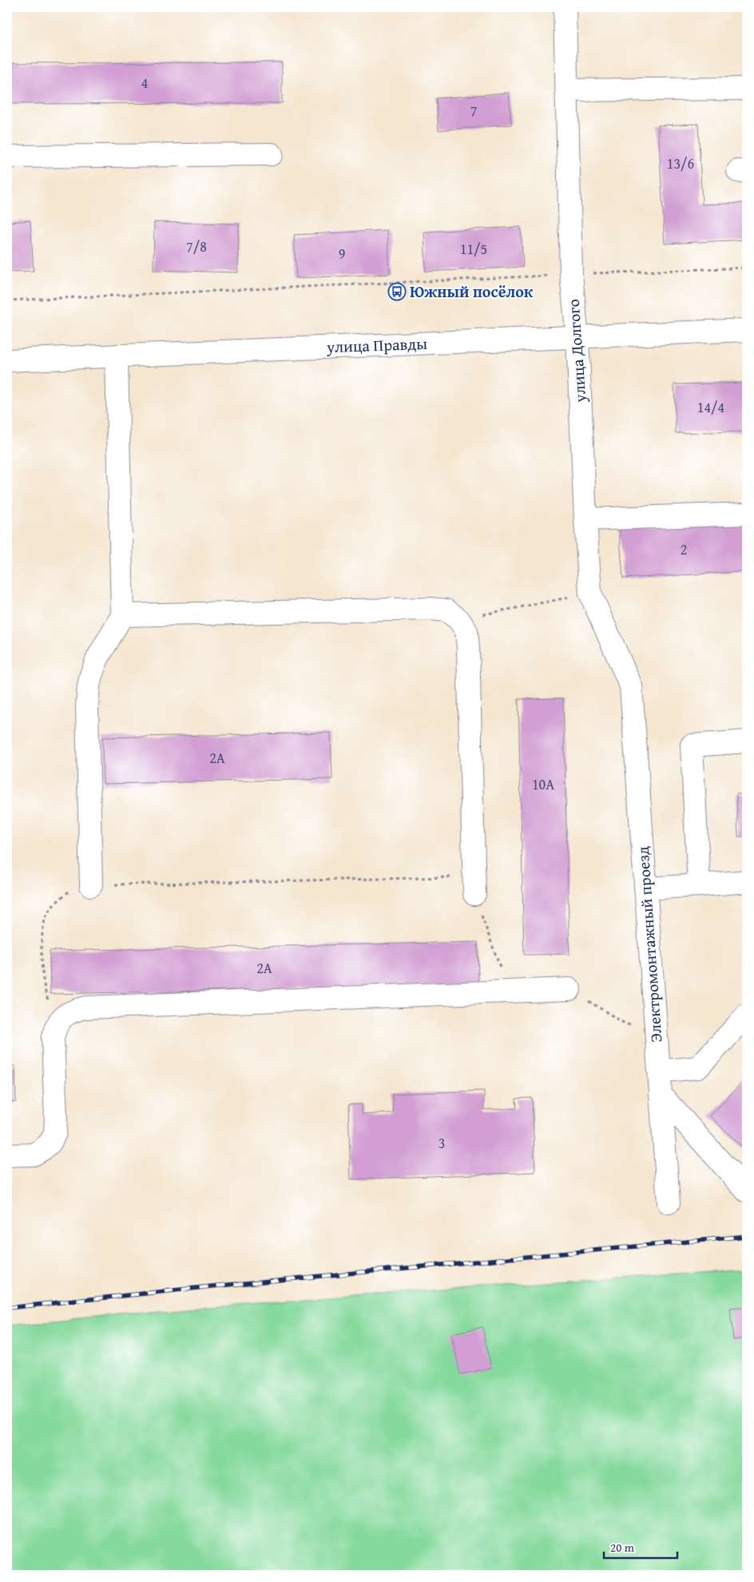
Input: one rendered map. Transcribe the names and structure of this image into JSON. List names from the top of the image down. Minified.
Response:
{"streets":{"street":["улица Правды","улица Долгого","Электромонтажный проезд"]},"crossings":[["улица Правды","улица Долгого"],["улица Долгого","Электромонтажный проезд"]],"places":{"bus stop":["Южный посёлок"]},"house_numbers":["4","7","13/6","7/8","11/5","9","14/4","2","2А","10А","2А","3"],"scale_bar":"20 m"}
